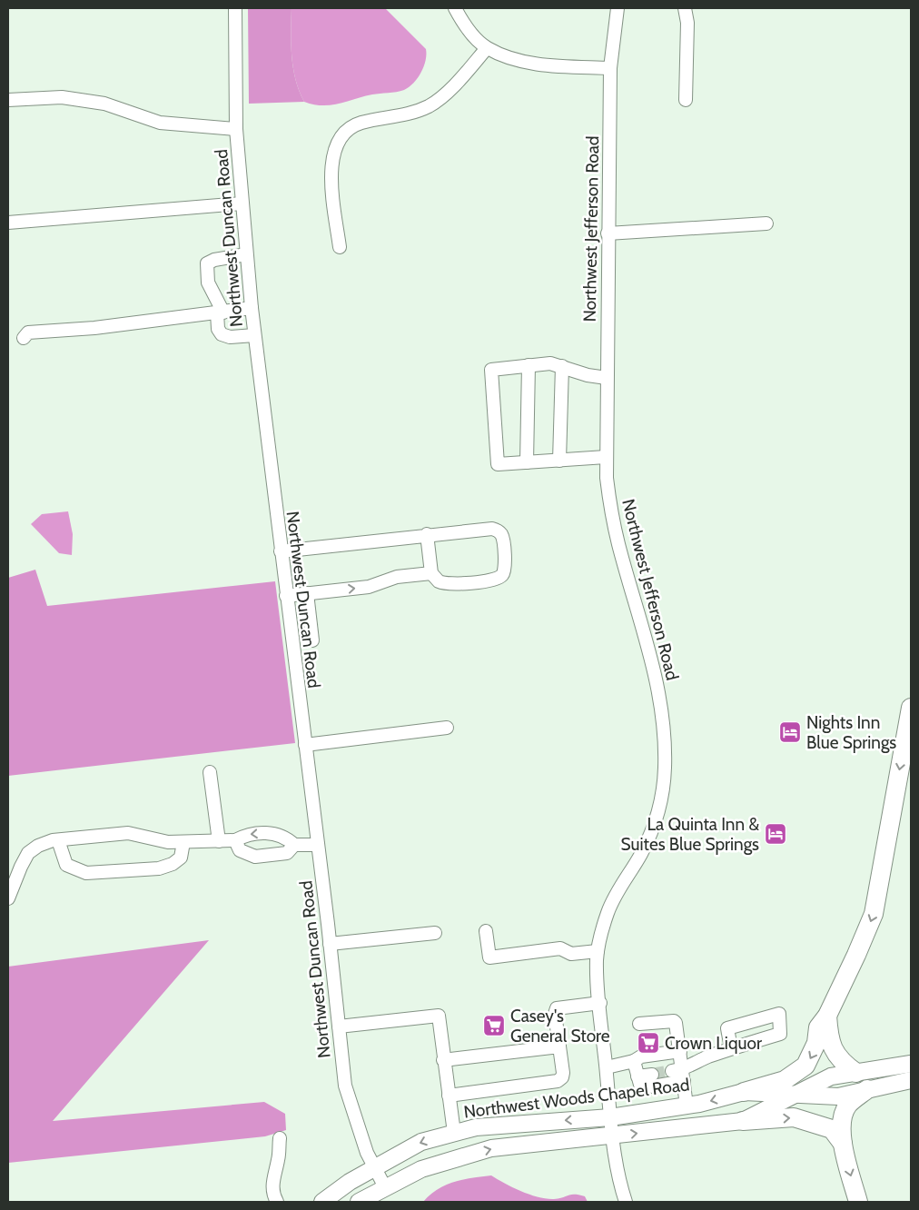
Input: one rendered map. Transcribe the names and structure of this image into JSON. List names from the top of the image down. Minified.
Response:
{"streets":{"main road":["Northwest Woods Chapel Road"],"street":["Northwest Jefferson Road","Northwest Duncan Road"]},"crossings":[["Northwest Jefferson Road","Northwest Woods Chapel Road"],["Northwest Duncan Road","Northwest Woods Chapel Road"]],"places":{"hotel":["Nights Inn Blue Springs","La Quinta Inn & Suites Blue Springs"],"supermarket":["Casey's General Store","Crown Liquor"]}}
